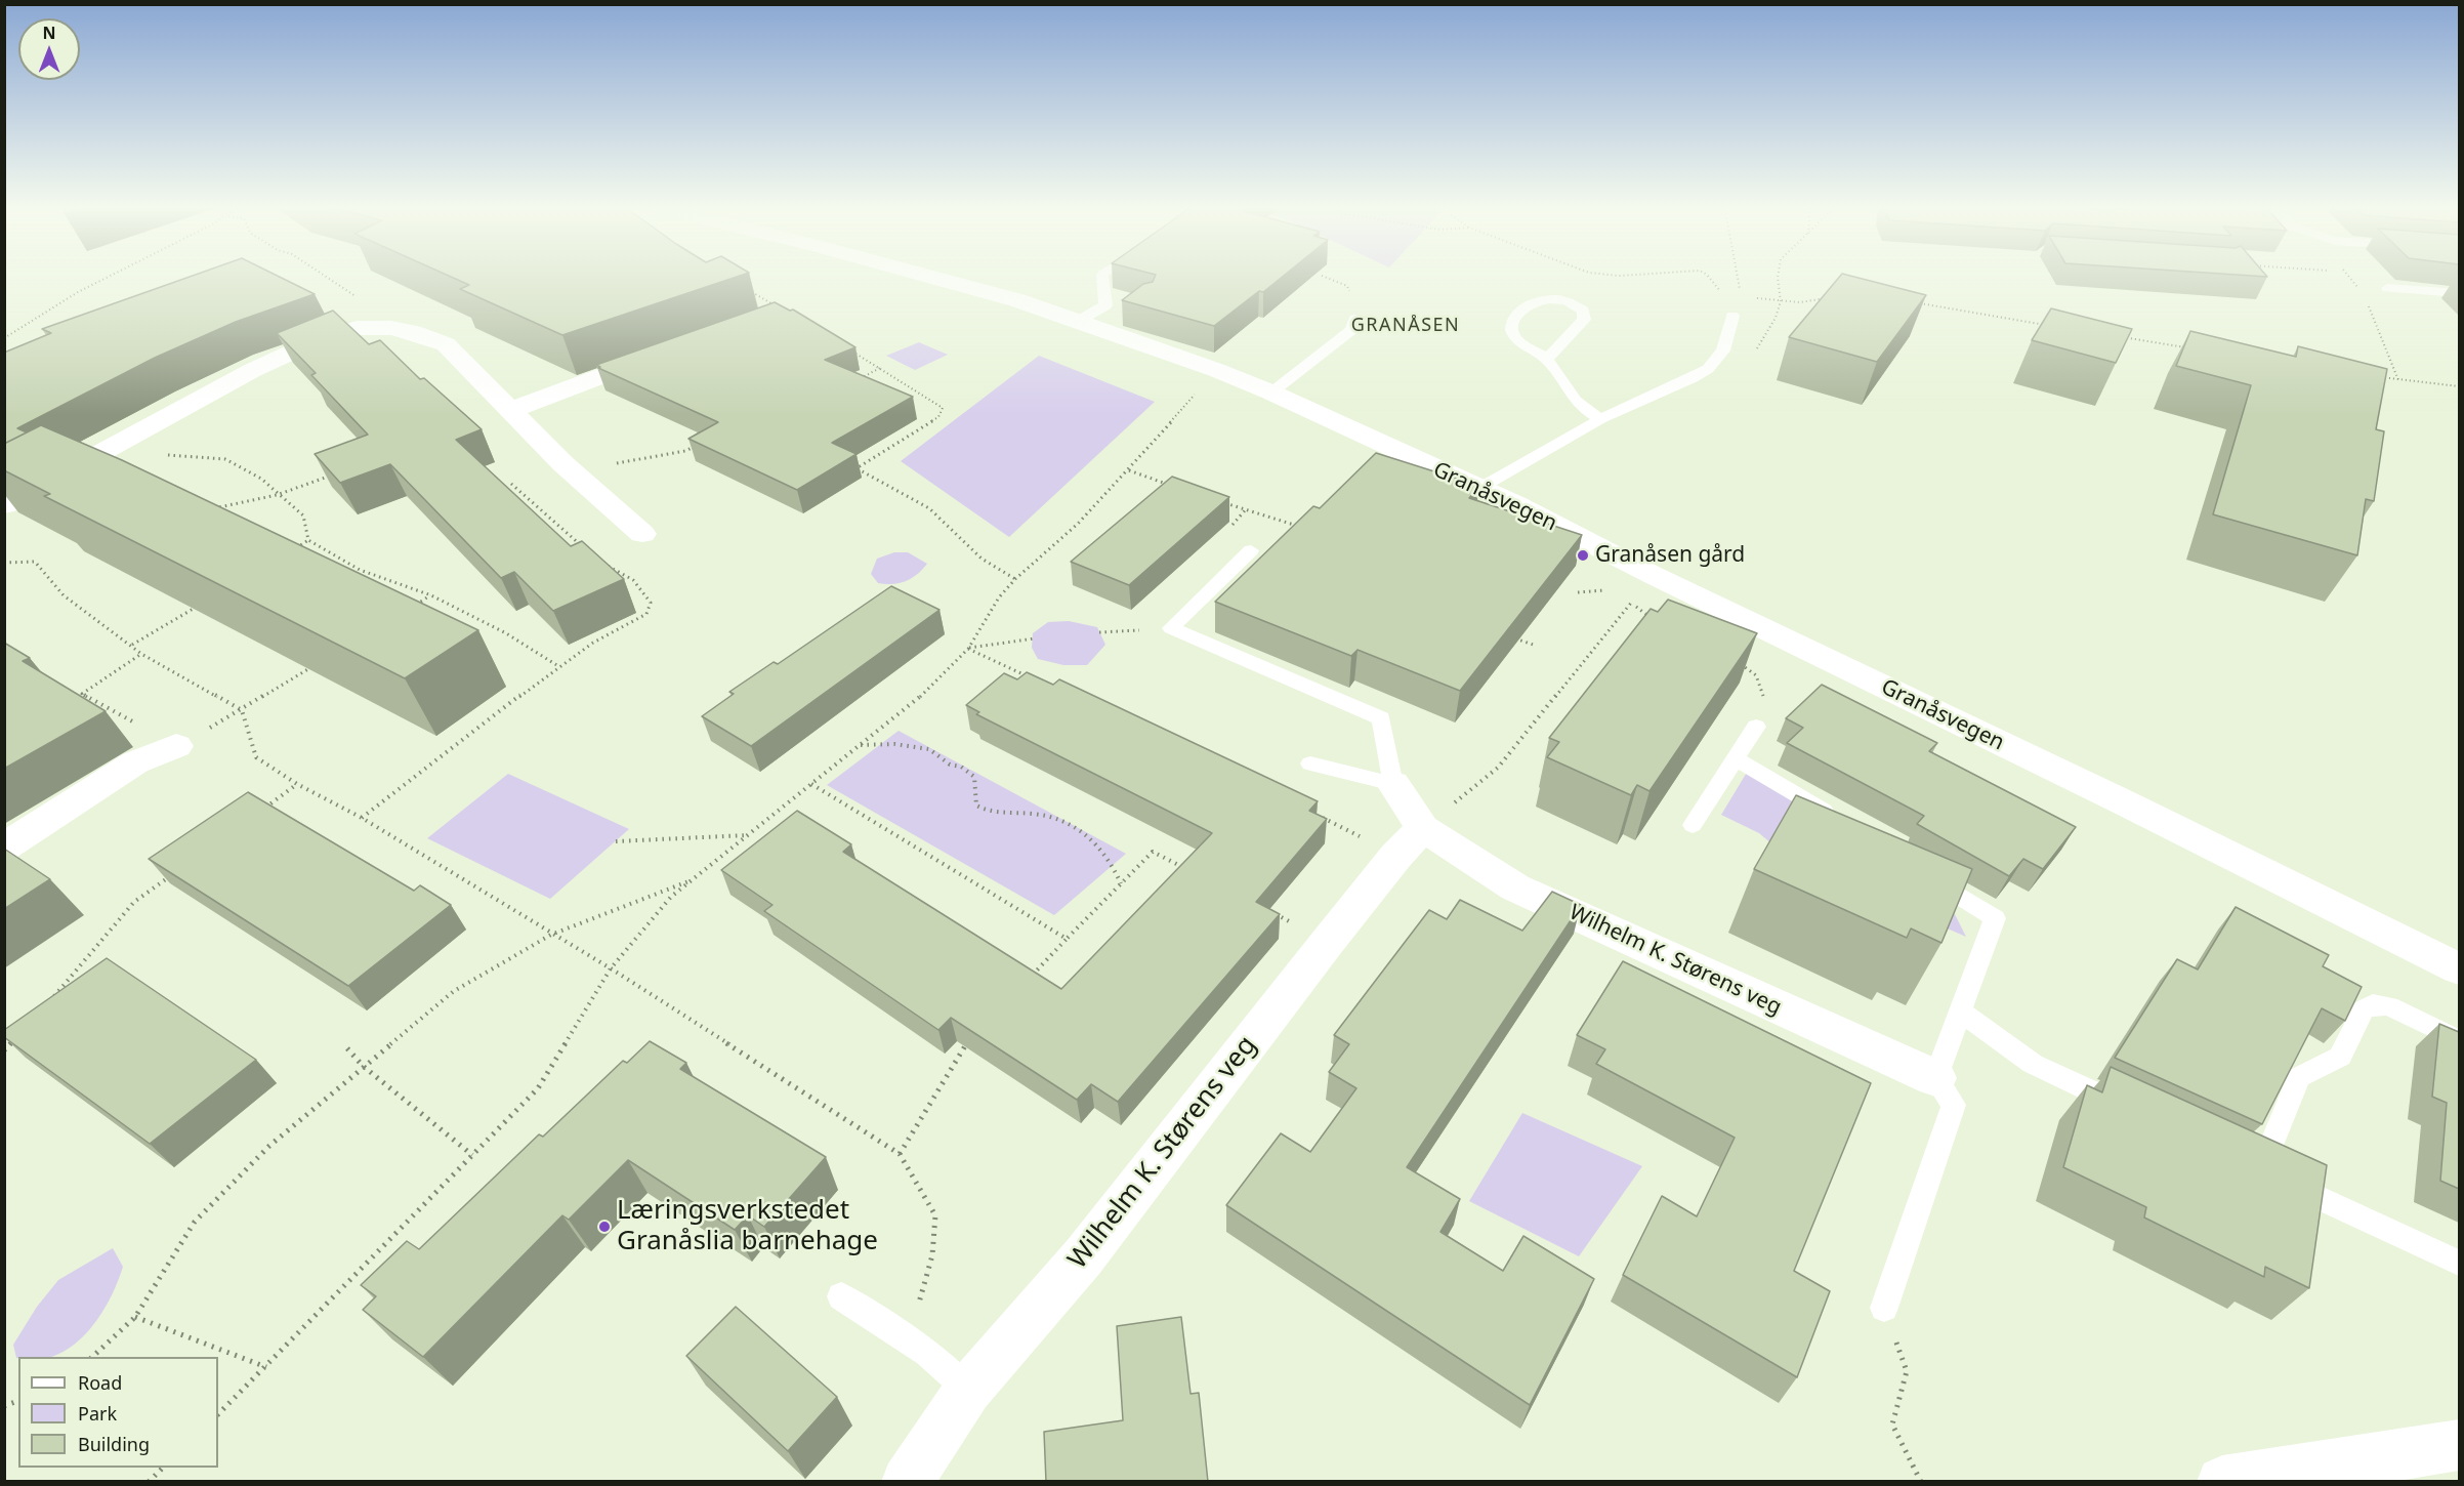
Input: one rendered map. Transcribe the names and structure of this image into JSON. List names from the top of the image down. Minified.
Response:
{"streets":{"street":["Granåsvegen","Wilhelm K. Størens veg"]},"districts":["GRANÅSEN"],"places":["Granåsen gård","Læringsverkstedet Granåslia barnehage"],"legend":["Road","Park","Building"],"north":"top"}
